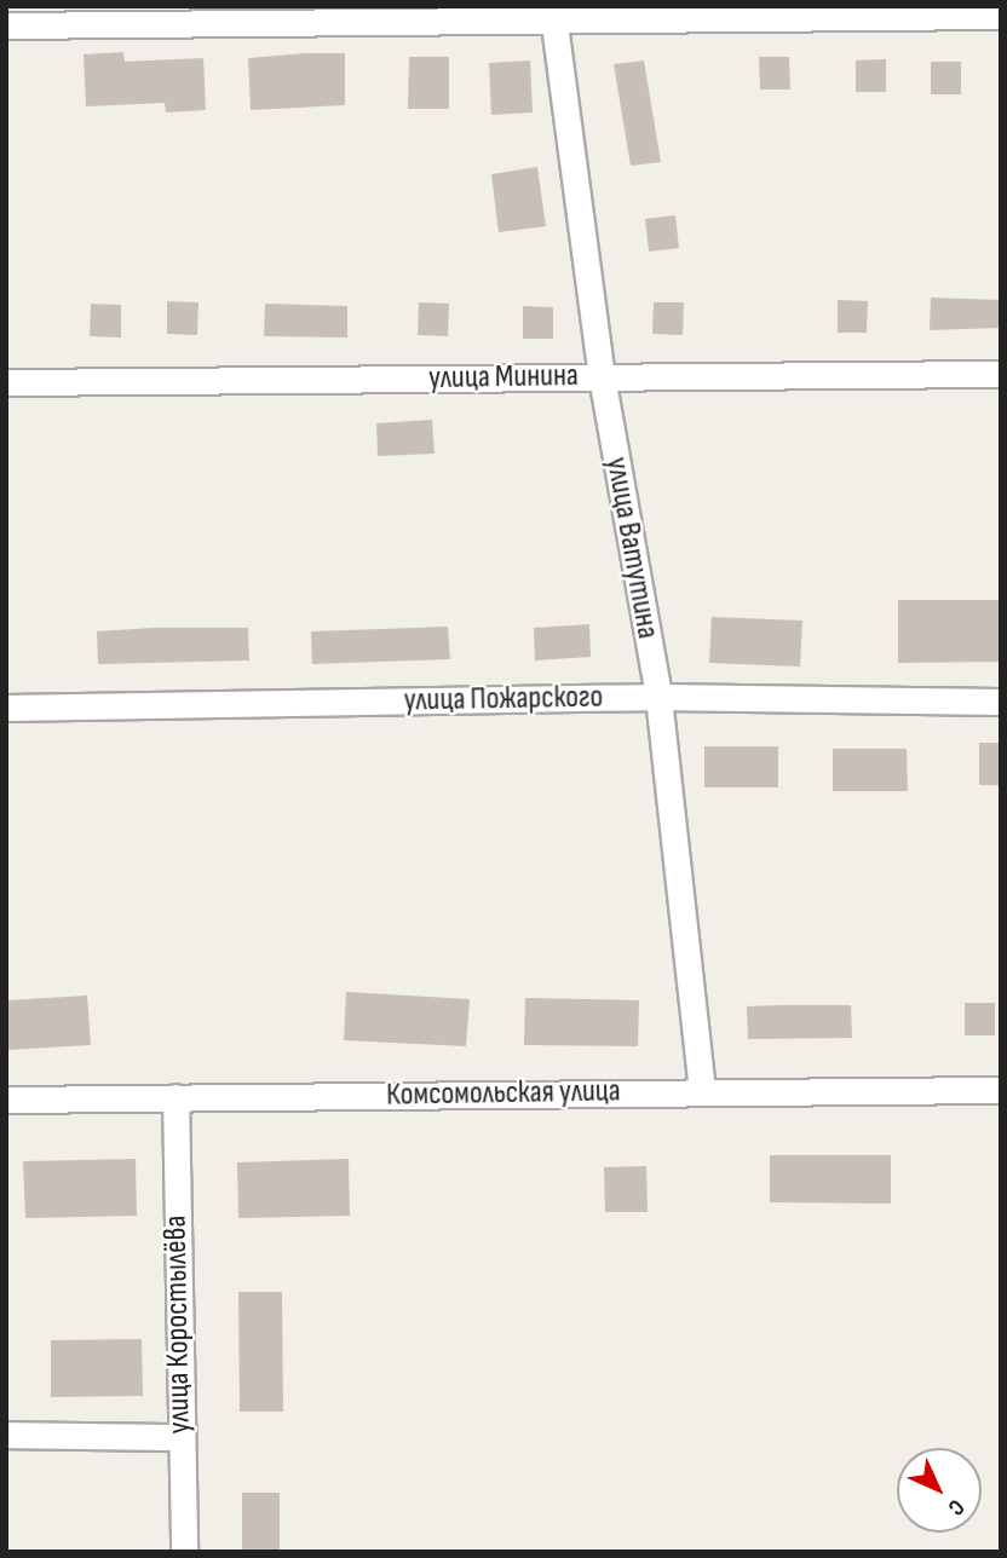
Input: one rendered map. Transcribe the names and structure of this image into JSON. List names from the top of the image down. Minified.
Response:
{"streets":{"street":["улица Минина","улица Ватутина","улица Пожарского","Комсомольская улица","улица Коростылёва"]},"crossings":[["улица Минина","улица Ватутина"],["улица Ватутина","улица Пожарского"],["улица Ватутина","Комсомольская улица"],["Комсомольская улица","улица Коростылёва"]],"north":"bottom right"}
